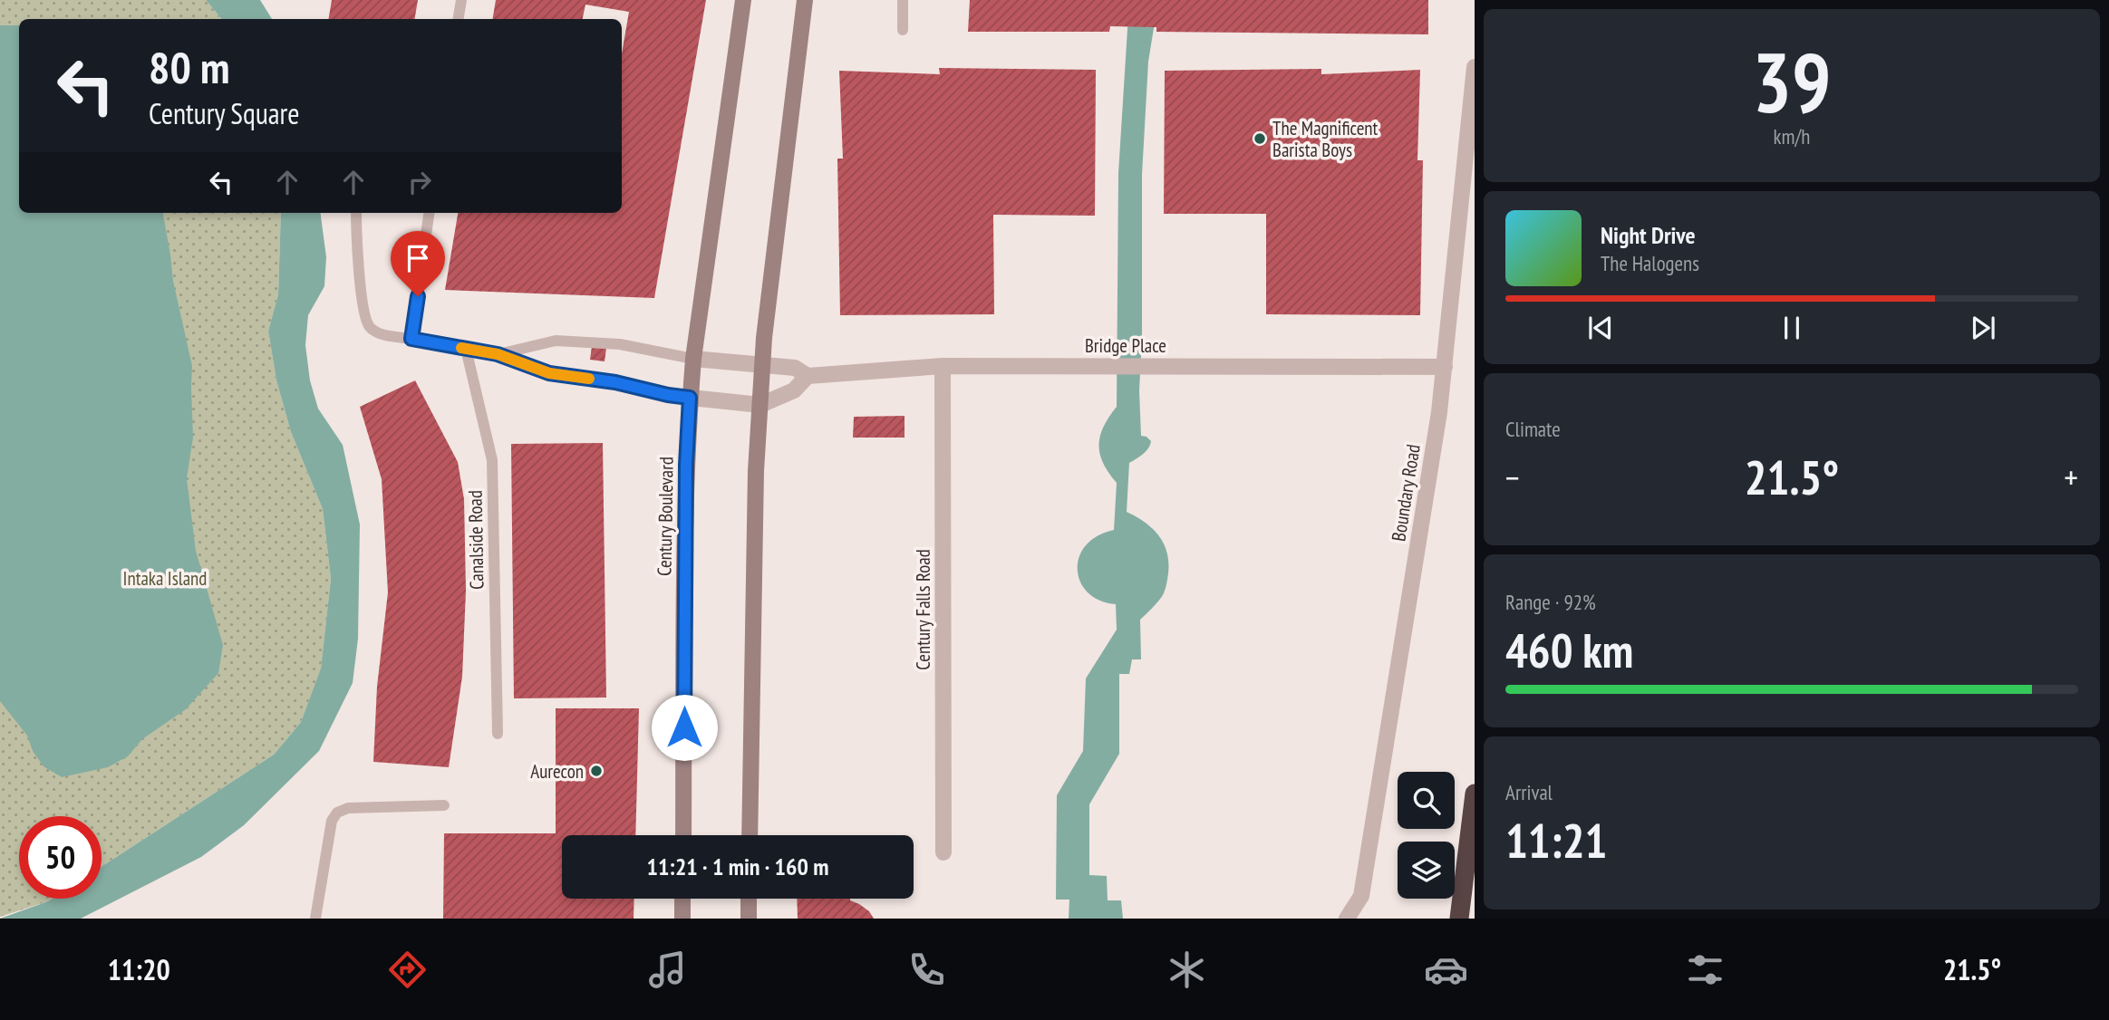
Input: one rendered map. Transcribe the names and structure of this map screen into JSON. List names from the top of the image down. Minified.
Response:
{"streets":{"main road":["Century Boulevard"],"street":["Bridge Place","Boundary Road","Century Falls Road"],"lane":["Canalside Road"]},"crossings":[["Bridge Place","Boundary Road"],["Bridge Place","Century Boulevard"],["Bridge Place","Century Falls Road"]],"parks":["Intaka Island"],"places":["The Magnificent Barista Boys","Aurecon"],"page":{"tile":[["39","km/h"],"Climate",["Range · 92%","460 km"],["Arrival","11:21"]],"turn":["80 m","Century Square"],"song":["Night Drive","The Halogens"],"heat":["−","21.5°","+"],"limit":"50","trip":"11:21 · 1 min · 160 m","tabs":["11:20","21.5°"]}}
